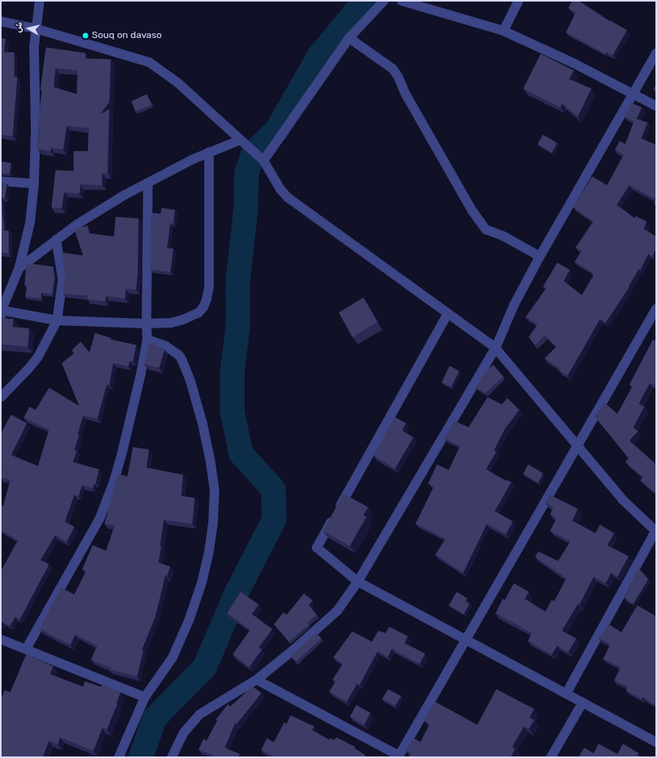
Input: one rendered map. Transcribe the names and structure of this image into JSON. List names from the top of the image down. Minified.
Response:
{"places":["Souq on davaso"],"north":"left"}
